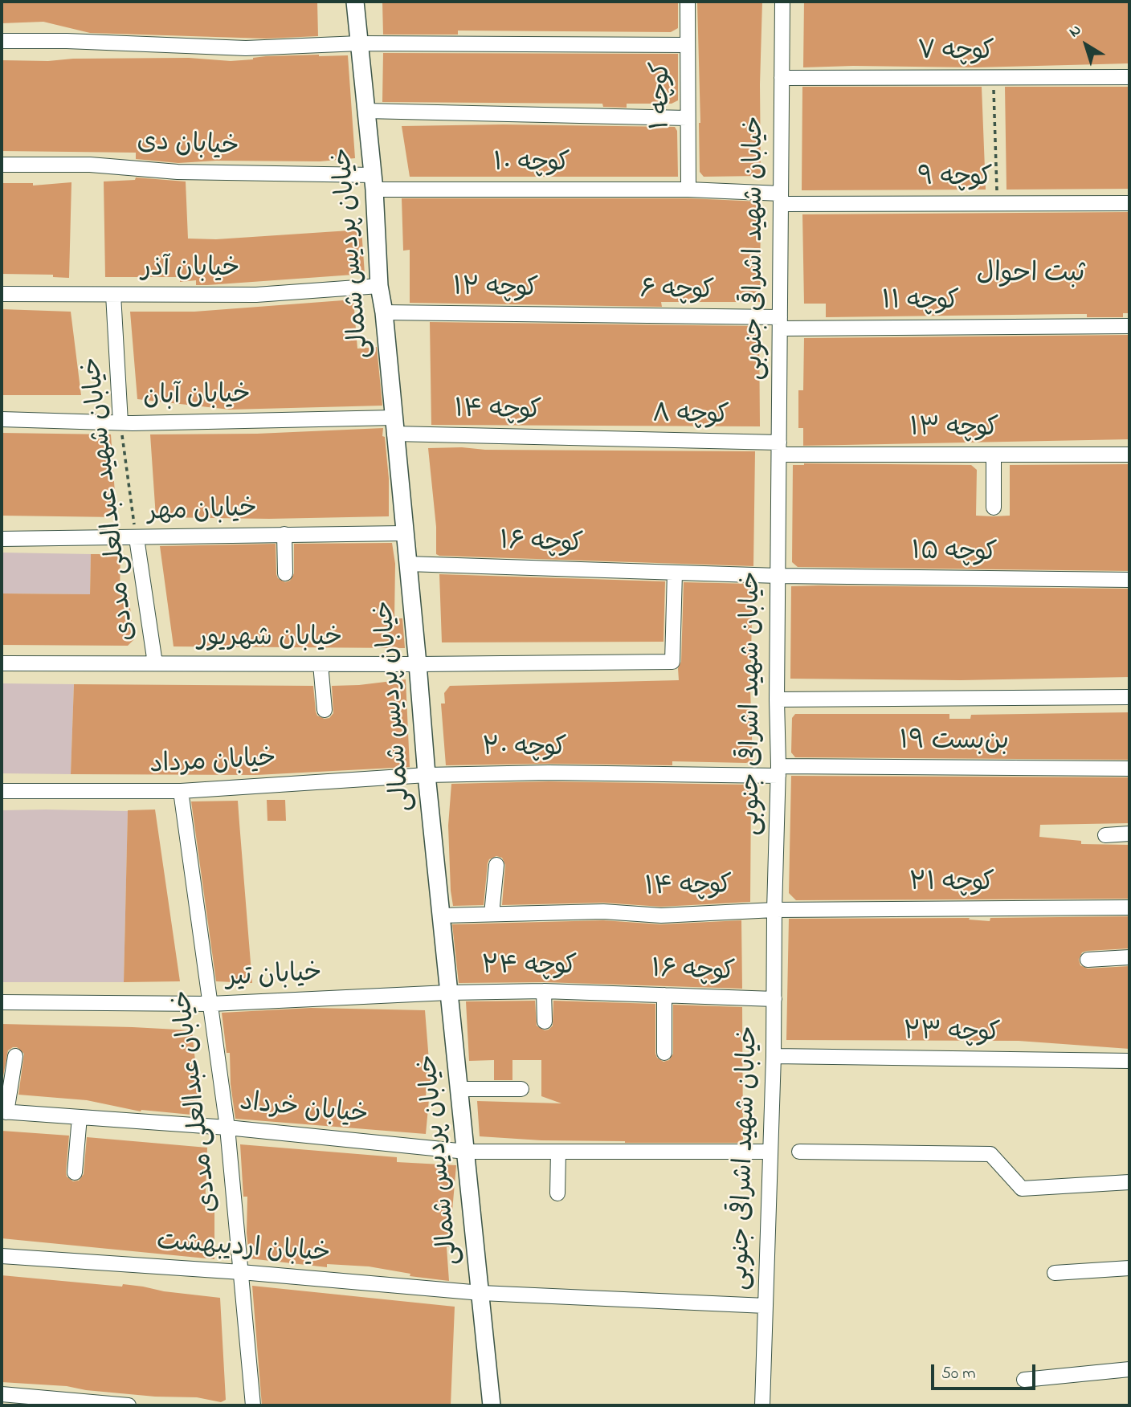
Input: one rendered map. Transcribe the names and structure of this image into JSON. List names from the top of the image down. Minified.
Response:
{"streets":{"street":["کوچه ۷","کوچه ۱","خیابان دی","کوچه ۱۰","کوچه ۹","خیابان شهید اشراقی جنوبی","خیابان پردیس شمالی","خیابان آذر","کوچه ۱۲","کوچه ۶","کوچه ۱۱","خیابان آبان","کوچه ۱۴","کوچه ۸","کوچه ۱۳","خیابان شهید عبدالعلی مددی","خیابان مهر","کوچه ۱۶","کوچه ۱۵","خیابان شهریور","بن‌بست ۱۹","کوچه ۲۰","خیابان مرداد","کوچه ۲۱","کوچه ۲۴","خیابان تیر","کوچه ۲۳","خیابان عبدالعلی مددی","خیابان خرداد","خیابان اردیبهشت"]},"crossings":[["کوچه ۷","خیابان شهید اشراقی جنوبی"],["کوچه ۱","کوچه ۱۰"],["خیابان دی","کوچه ۱۰"],["خیابان دی","خیابان پردیس شمالی"],["کوچه ۱۰","کوچه ۹"],["کوچه ۱۰","خیابان شهید اشراقی جنوبی"],["کوچه ۱۰","خیابان پردیس شمالی"],["کوچه ۹","خیابان شهید اشراقی جنوبی"],["خیابان شهید اشراقی جنوبی","کوچه ۶"],["خیابان شهید اشراقی جنوبی","کوچه ۱۱"],["خیابان شهید اشراقی جنوبی","کوچه ۱۴"],["خیابان شهید اشراقی جنوبی","کوچه ۸"],["خیابان شهید اشراقی جنوبی","کوچه ۱۳"],["خیابان شهید اشراقی جنوبی","کوچه ۱۶"],["خیابان شهید اشراقی جنوبی","کوچه ۱۵"],["خیابان شهید اشراقی جنوبی","بن‌بست ۱۹"],["خیابان شهید اشراقی جنوبی","کوچه ۲۰"],["خیابان شهید اشراقی جنوبی","کوچه ۲۱"],["خیابان شهید اشراقی جنوبی","کوچه ۲۳"],["خیابان شهید اشراقی جنوبی","خیابان خرداد"],["خیابان شهید اشراقی جنوبی","خیابان اردیبهشت"],["خیابان پردیس شمالی","خیابان آذر"],["خیابان پردیس شمالی","کوچه ۱۲"],["خیابان پردیس شمالی","خیابان آبان"],["خیابان پردیس شمالی","کوچه ۱۴"],["خیابان پردیس شمالی","خیابان مهر"],["خیابان پردیس شمالی","کوچه ۱۶"],["خیابان پردیس شمالی","خیابان شهریور"],["خیابان پردیس شمالی","کوچه ۲۰"],["خیابان پردیس شمالی","خیابان مرداد"],["خیابان پردیس شمالی","کوچه ۲۴"],["خیابان پردیس شمالی","خیابان تیر"],["خیابان پردیس شمالی","خیابان خرداد"],["خیابان پردیس شمالی","خیابان اردیبهشت"],["خیابان آذر","خیابان شهید عبدالعلی مددی"],["کوچه ۱۲","کوچه ۶"],["کوچه ۶","کوچه ۱۱"],["خیابان آبان","کوچه ۱۴"],["خیابان آبان","خیابان شهید عبدالعلی مددی"],["کوچه ۱۴","کوچه ۸"],["کوچه ۱۴","کوچه ۲۱"],["کوچه ۸","کوچه ۱۳"],["خیابان شهید عبدالعلی مددی","خیابان مهر"],["خیابان شهید عبدالعلی مددی","خیابان شهریور"],["کوچه ۱۶","خیابان شهریور"],["کوچه ۱۶","کوچه ۲۴"],["بن‌بست ۱۹","کوچه ۲۰"],["کوچه ۲۰","خیابان مرداد"],["خیابان مرداد","خیابان عبدالعلی مددی"],["کوچه ۲۴","خیابان تیر"],["خیابان تیر","خیابان عبدالعلی مددی"],["خیابان عبدالعلی مددی","خیابان خرداد"],["خیابان عبدالعلی مددی","خیابان اردیبهشت"]],"districts":["ثبت احوال"],"scale_bar":"50 m","north":"top left"}
